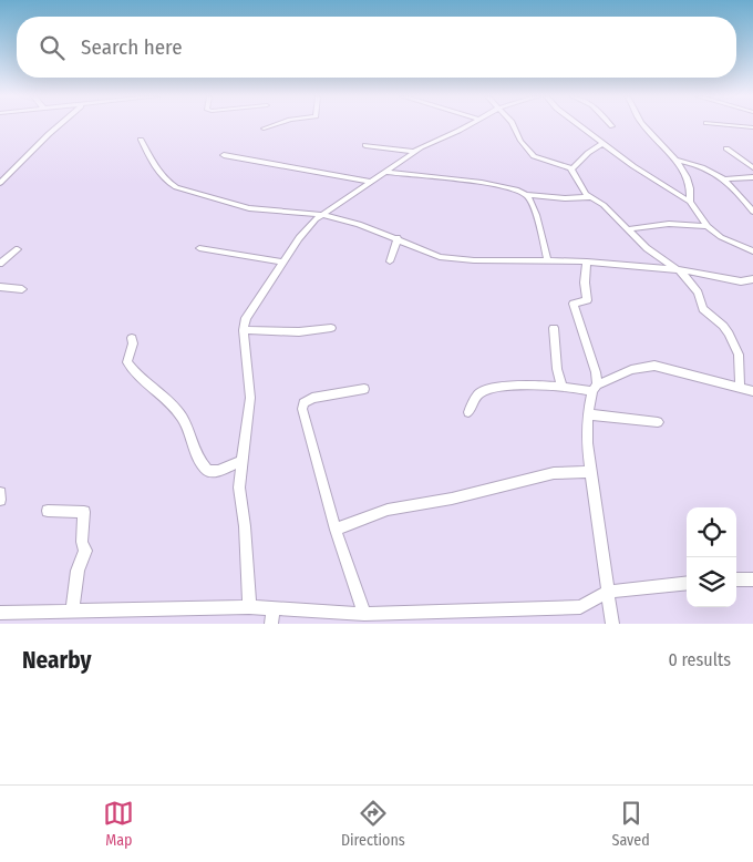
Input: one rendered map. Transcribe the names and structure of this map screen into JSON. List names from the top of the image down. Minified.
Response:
{"page":{"search":"Search here","heading":["Nearby","0 results"],"nav":["Map","Directions","Saved"]}}
